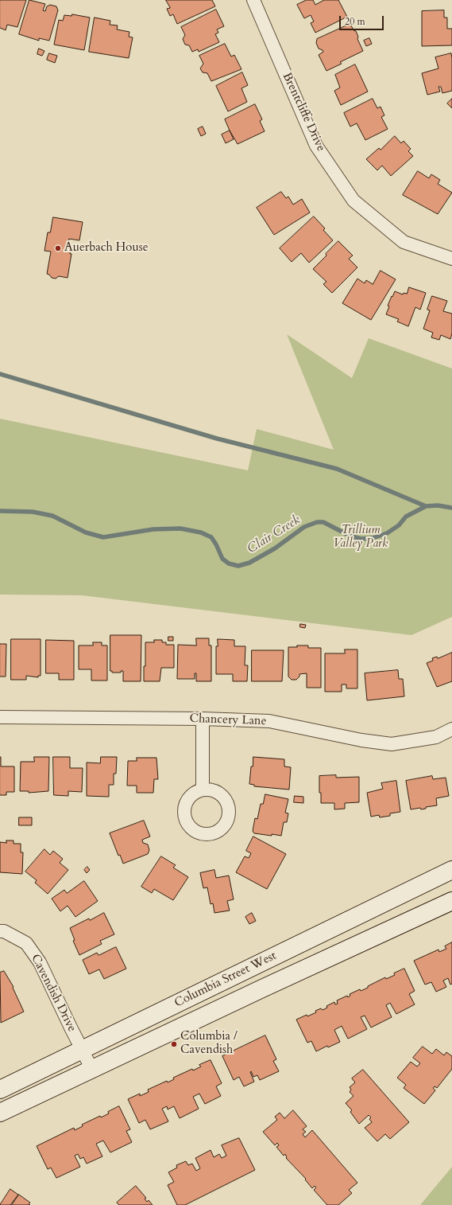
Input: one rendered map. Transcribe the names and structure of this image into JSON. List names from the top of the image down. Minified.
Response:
{"streets":{"main road":["Columbia Street West"],"street":["Brentcliffe Drive","Chancery Lane","Cavendish Drive"]},"crossings":[["Columbia Street West","Cavendish Drive"]],"water":["Clair Creek"],"parks":["Trillium Valley Park"],"places":["Auerbach House","Columbia / Cavendish"],"scale_bar":"20 m"}
